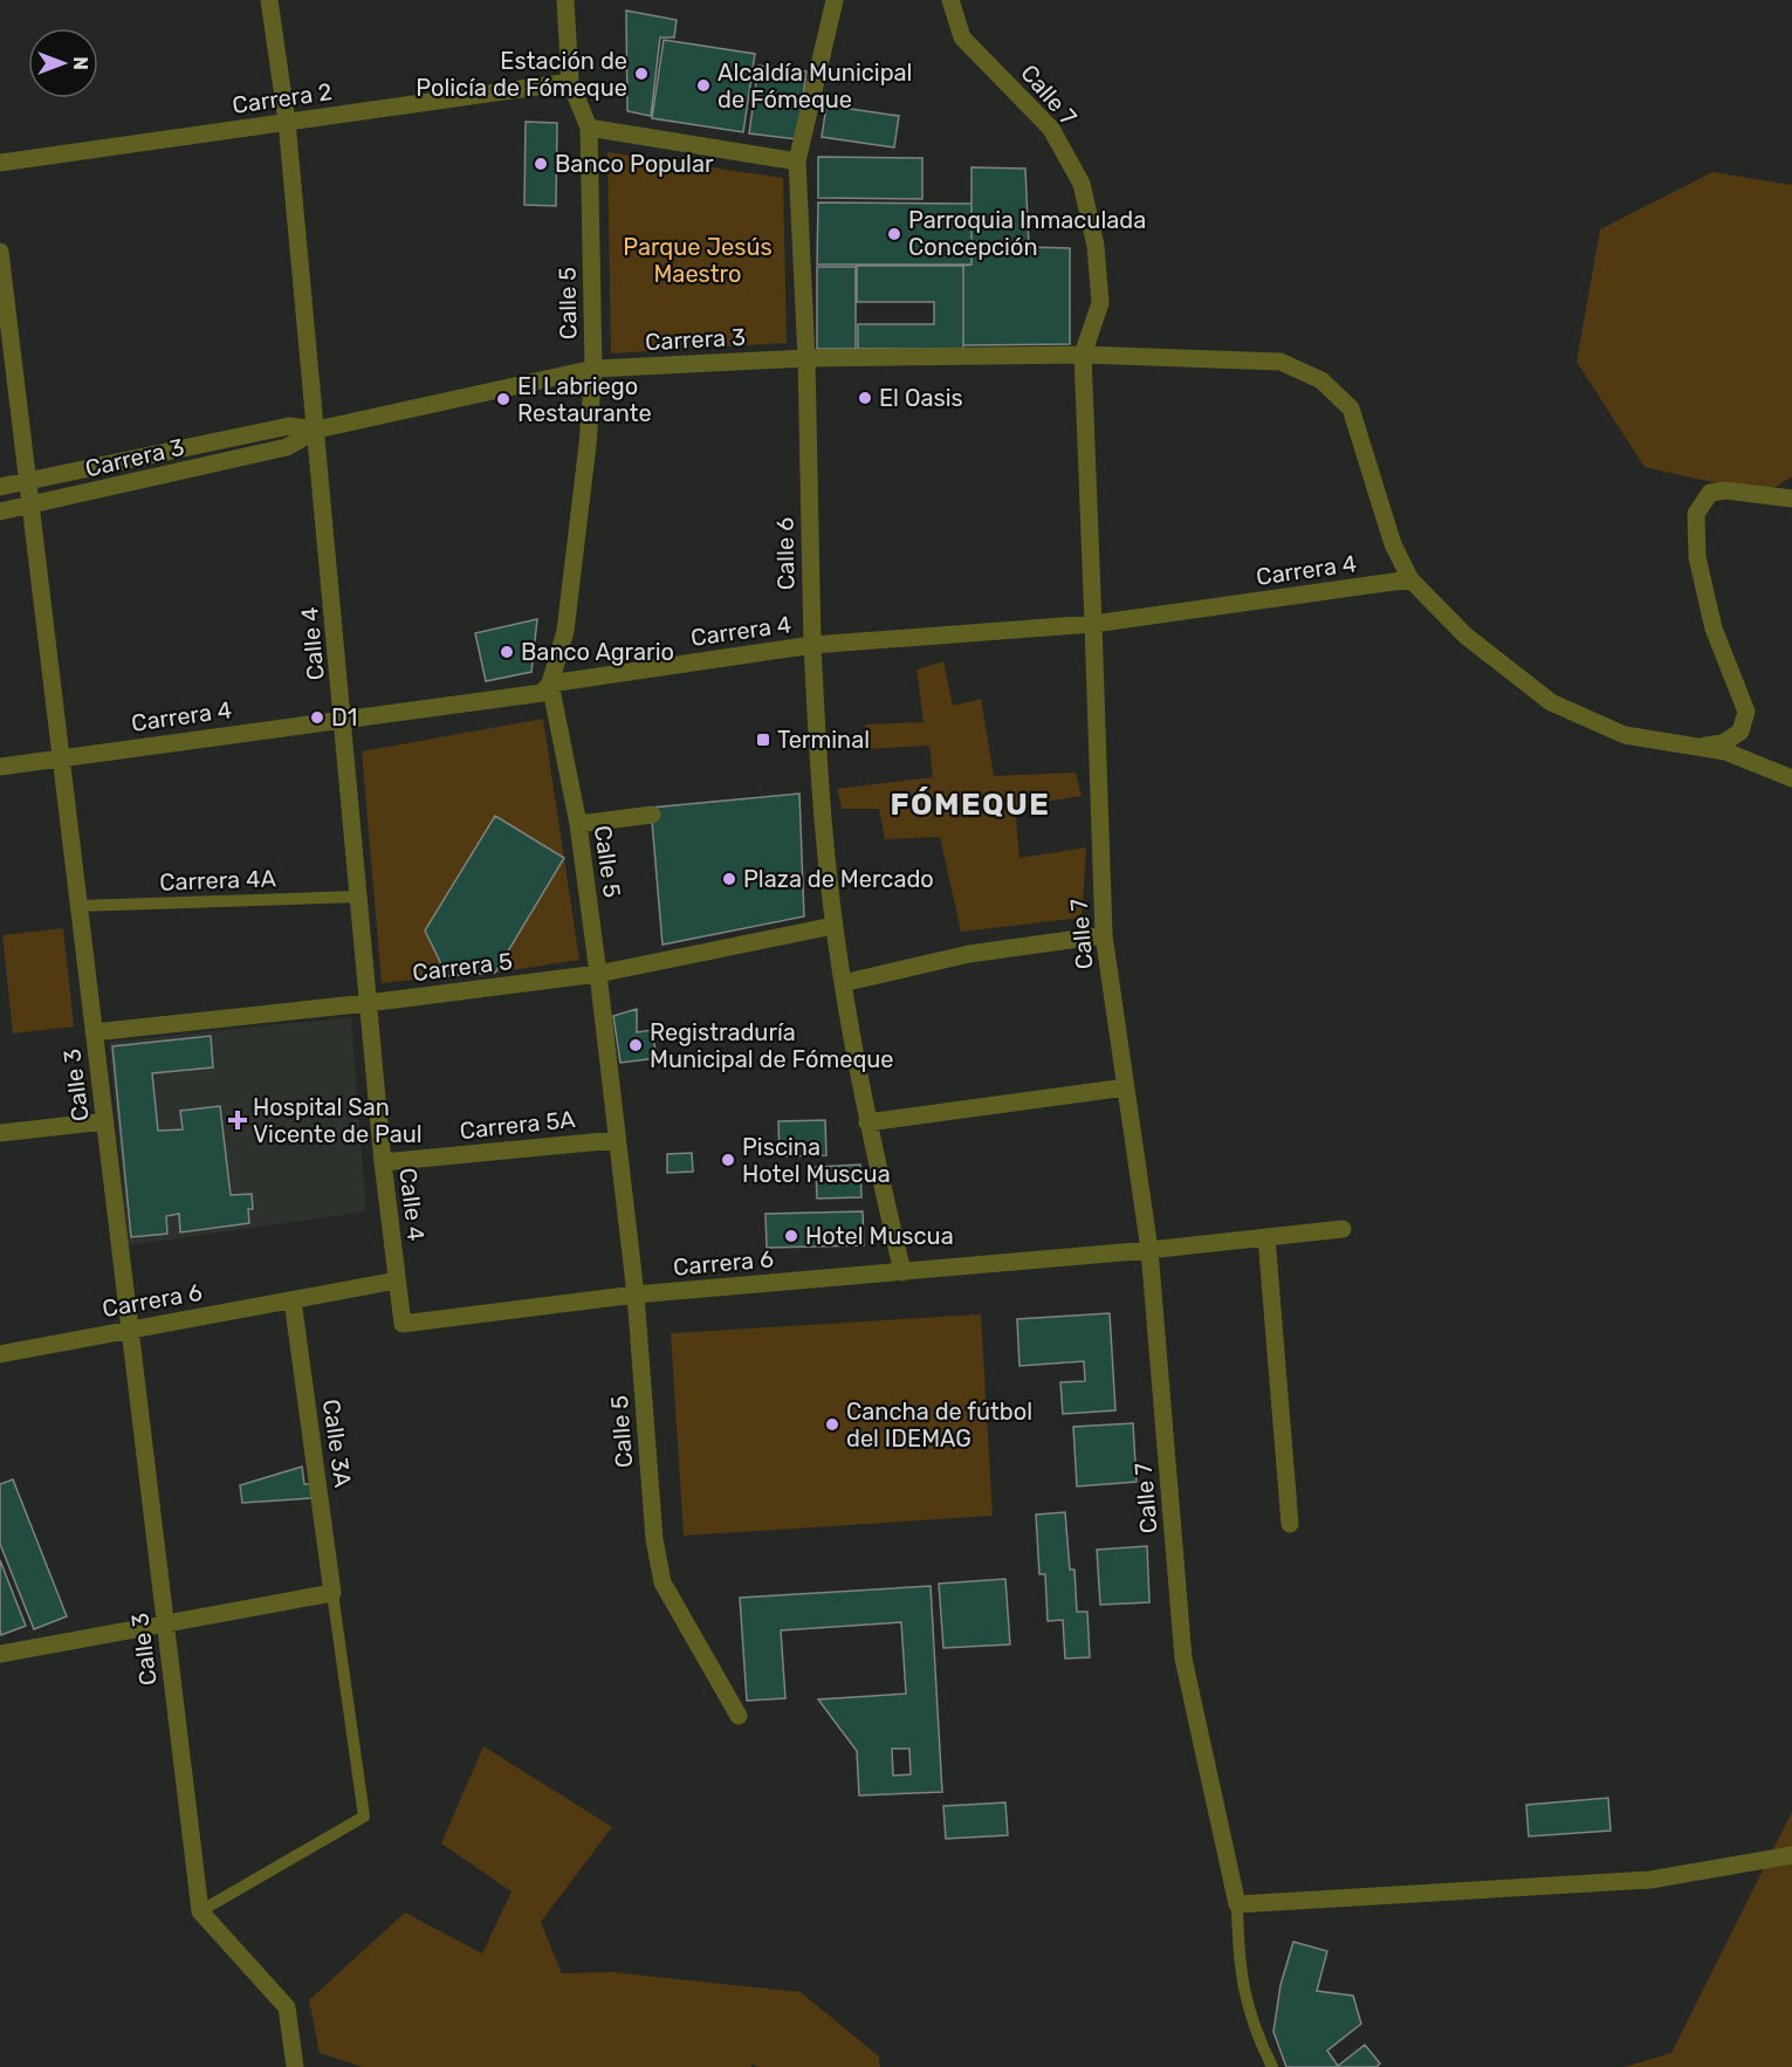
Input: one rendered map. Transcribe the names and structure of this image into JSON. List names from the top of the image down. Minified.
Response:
{"streets":{"street":["Calle 7","Carrera 2","Calle 5","Carrera 3","Calle 6","Carrera 4","Calle 4","Carrera 5","Calle 3","Carrera 5A","Carrera 6","Calle 3A"],"lane":["Carrera 4A"]},"crossings":[["Calle 7","Carrera 3"],["Calle 7","Carrera 4"],["Calle 7","Carrera 6"],["Carrera 2","Calle 5"],["Carrera 2","Calle 4"],["Calle 5","Carrera 3"],["Calle 5","Carrera 4"],["Calle 5","Carrera 5"],["Calle 5","Carrera 5A"],["Calle 5","Carrera 6"],["Carrera 3","Calle 6"],["Carrera 3","Carrera 4"],["Carrera 3","Calle 4"],["Carrera 3","Calle 3"],["Calle 6","Carrera 4"],["Calle 6","Carrera 5"],["Calle 6","Carrera 6"],["Carrera 4","Calle 4"],["Carrera 4","Calle 3"],["Calle 4","Carrera 4A"],["Calle 4","Carrera 5"],["Calle 4","Carrera 5A"],["Calle 4","Carrera 6"],["Carrera 4A","Calle 3"],["Carrera 5","Calle 3"],["Calle 3","Carrera 6"],["Carrera 6","Calle 3A"]],"districts":["FÓMEQUE"],"parks":["Parque Jesús Maestro"],"places":{"other":["Estación de Policía de Fómeque","Alcaldía Municipal de Fómeque","Banco Popular","Parroquia Inmaculada Concepción","El Oasis","El Labriego Restaurante","Banco Agrario","D1","Plaza de Mercado","Registraduría Municipal de Fómeque","Piscina Hotel Muscua","Hotel Muscua","Cancha de fútbol del IDEMAG"],"transit":["Terminal"],"health":["Hospital San Vicente de Paul"]},"north":"right"}
